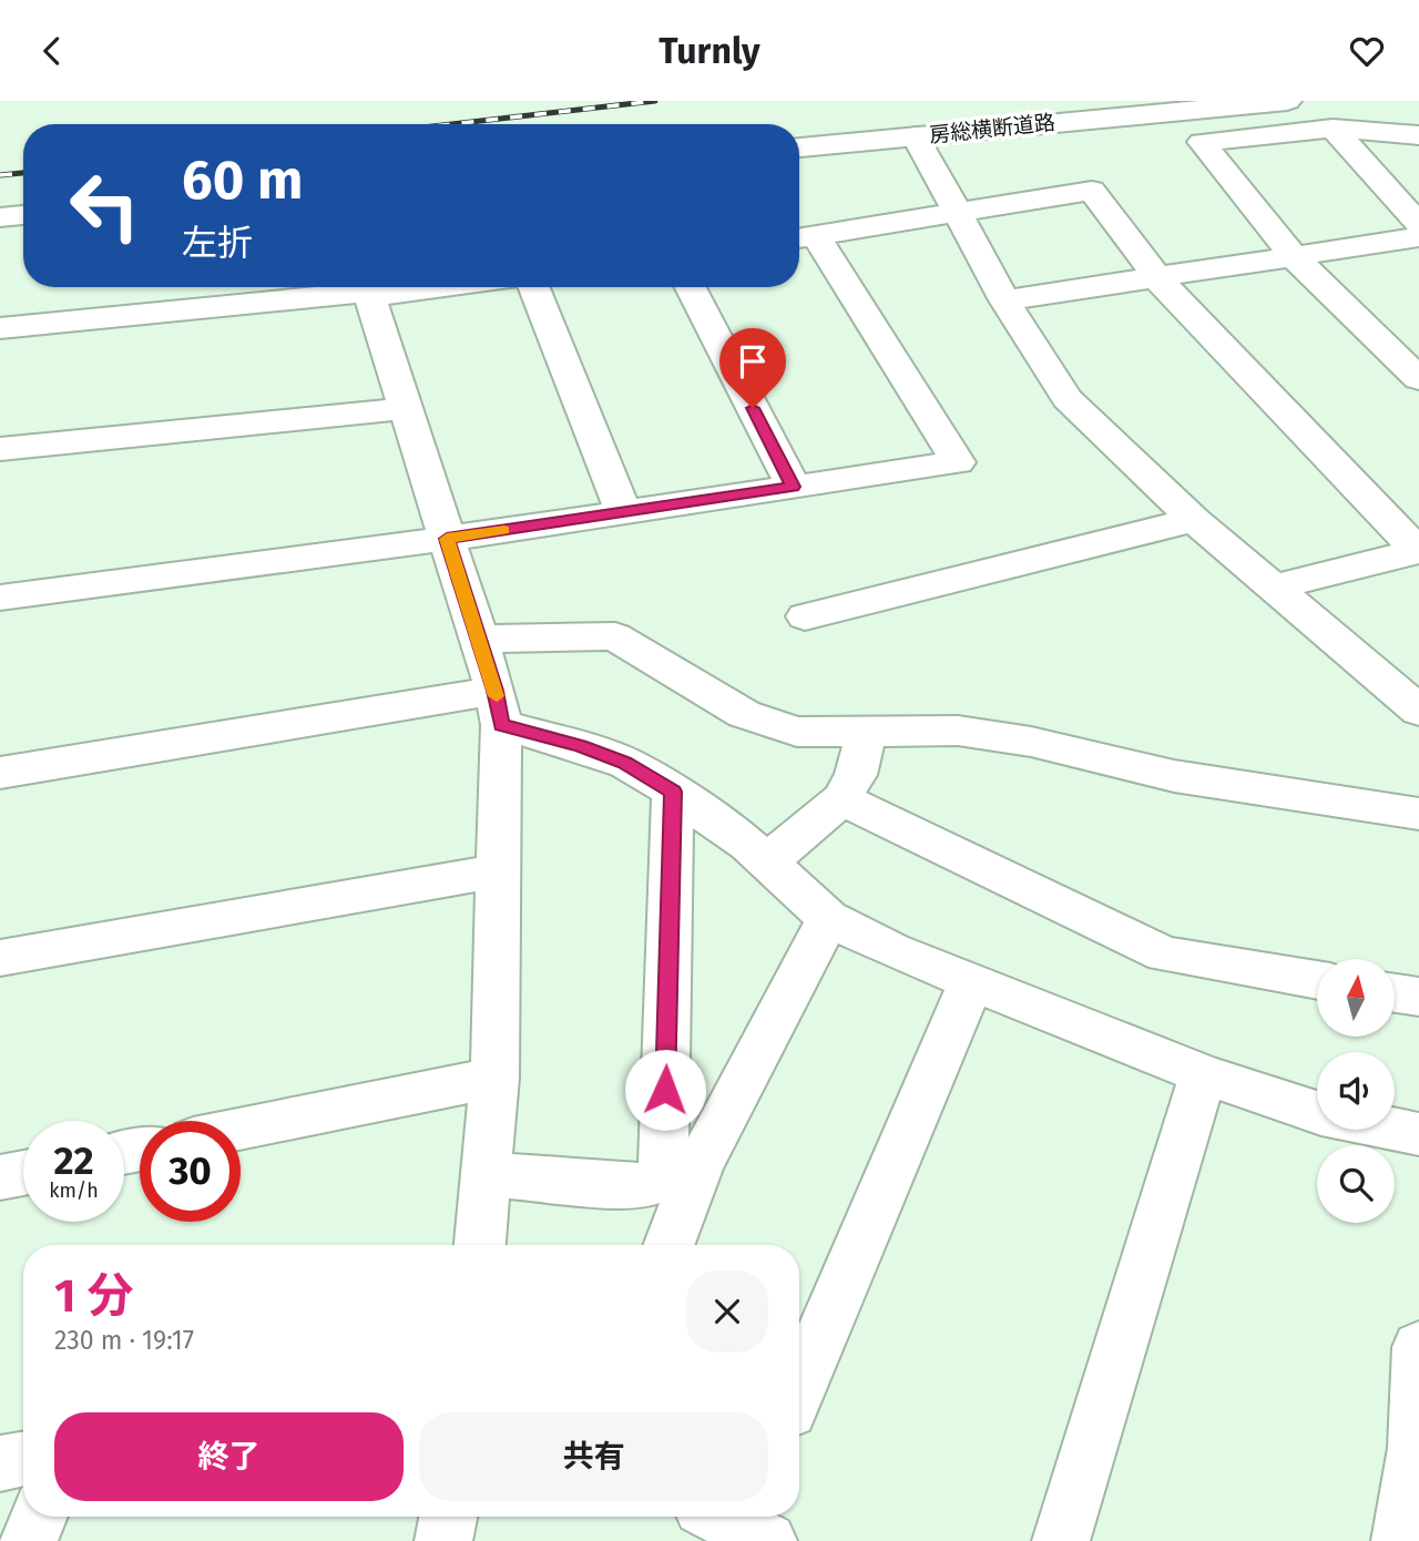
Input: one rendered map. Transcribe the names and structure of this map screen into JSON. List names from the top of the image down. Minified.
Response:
{"streets":{"main road":["房総横断道路"]},"north":"top","page":{"header":"Turnly","turn":["60 m","左折"],"speed":"22 km/h","limit":"30","heading":["1 分","230 m · 19:17"],"buttons":["終了","共有"]}}
